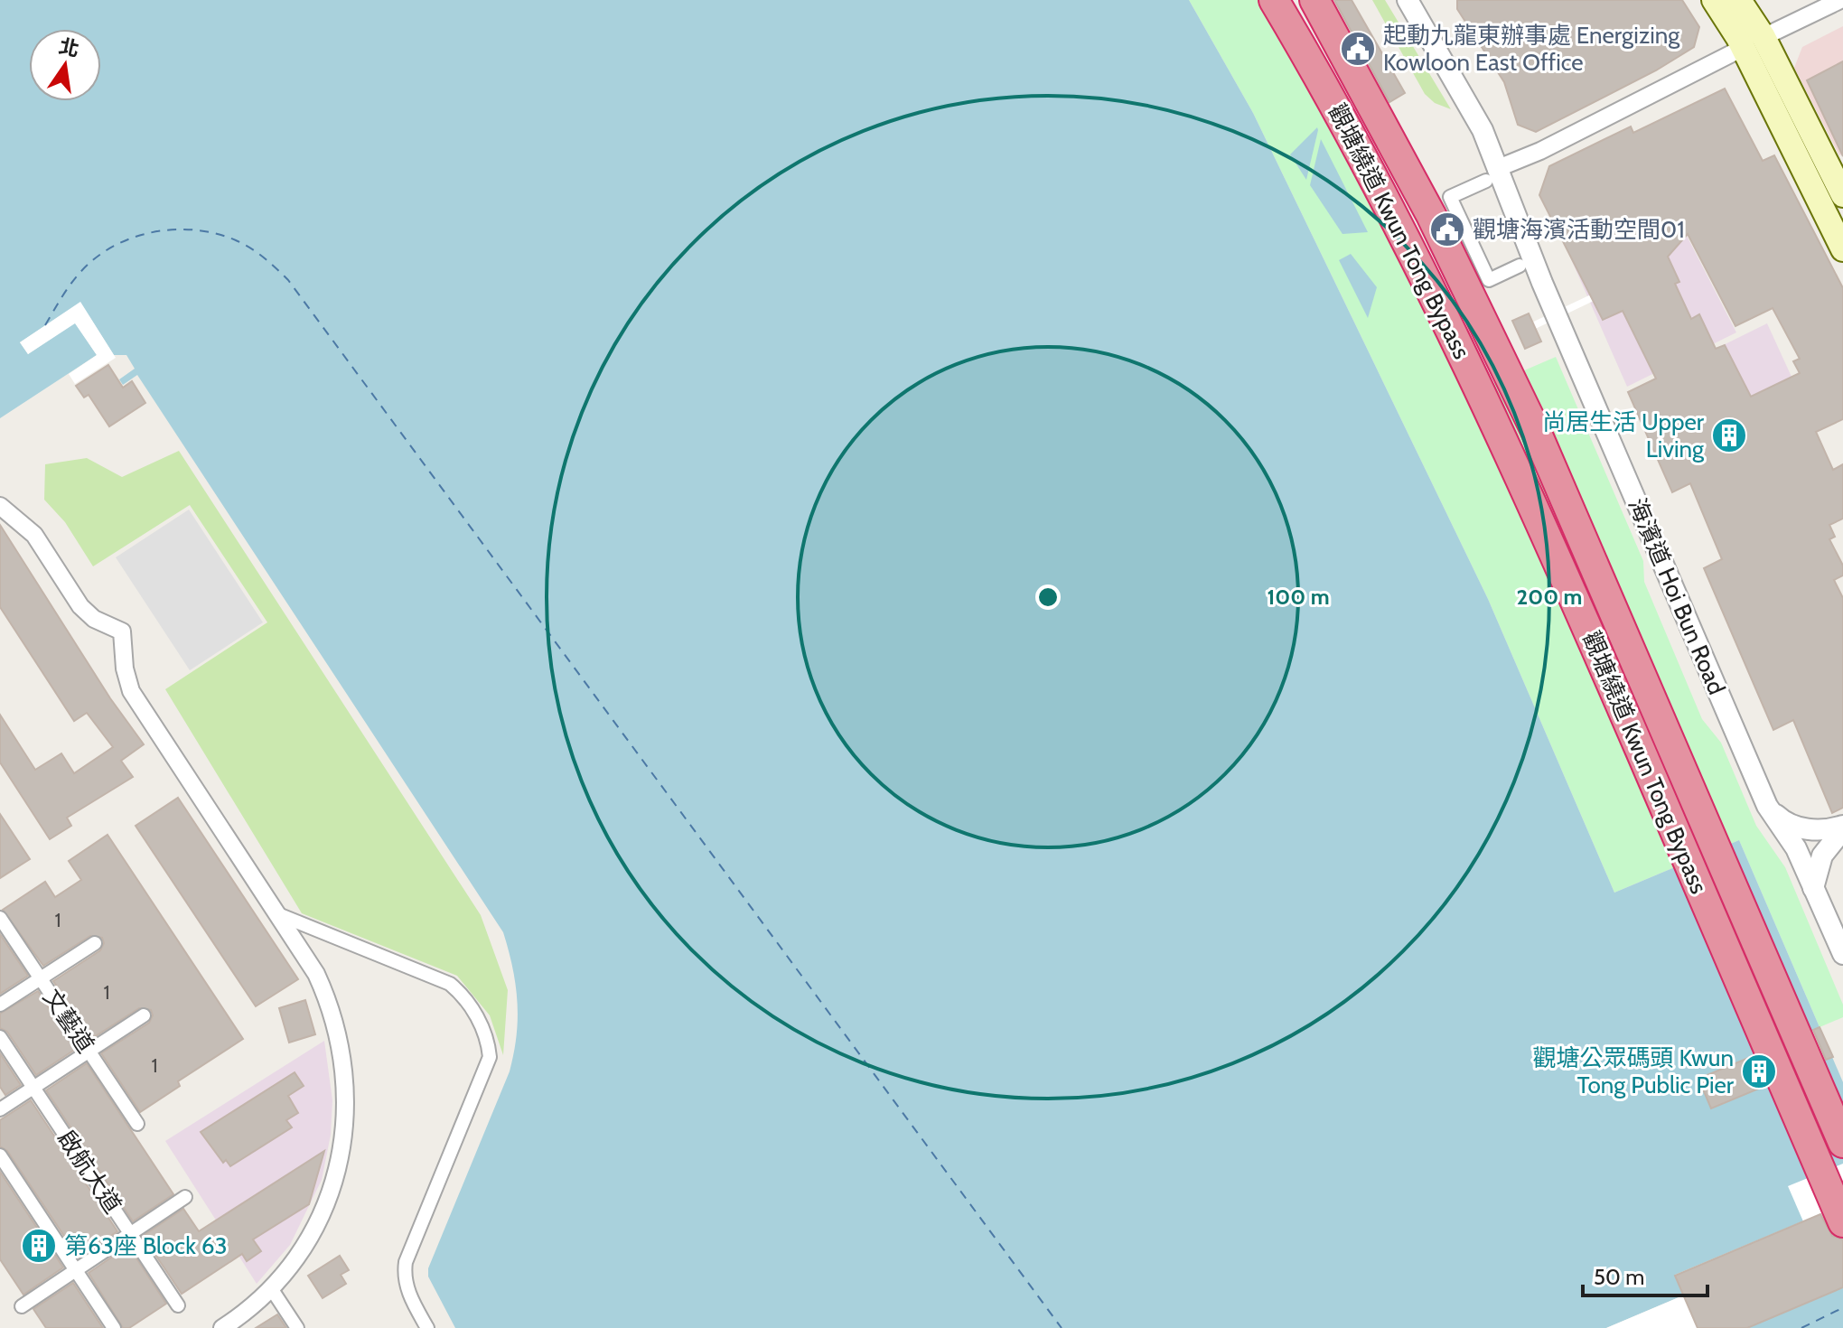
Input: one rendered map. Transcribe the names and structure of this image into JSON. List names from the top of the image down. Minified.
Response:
{"streets":{"highway":["觀塘繞道 Kwun Tong Bypass"],"street":["海濱道 Hoi Bun Road","文藝道","啟航大道"]},"places":{"public building":["起動九龍東辦事處 Energizing Kowloon East Office","觀塘海濱活動空間01"],"building":["尚居生活 Upper Living","觀塘公眾碼頭 Kwun Tong Public Pier","第63座 Block 63"]},"house_numbers":["1","1","1"],"scale_bar":"50 m","north":"top","rings":["100 m","200 m"]}
